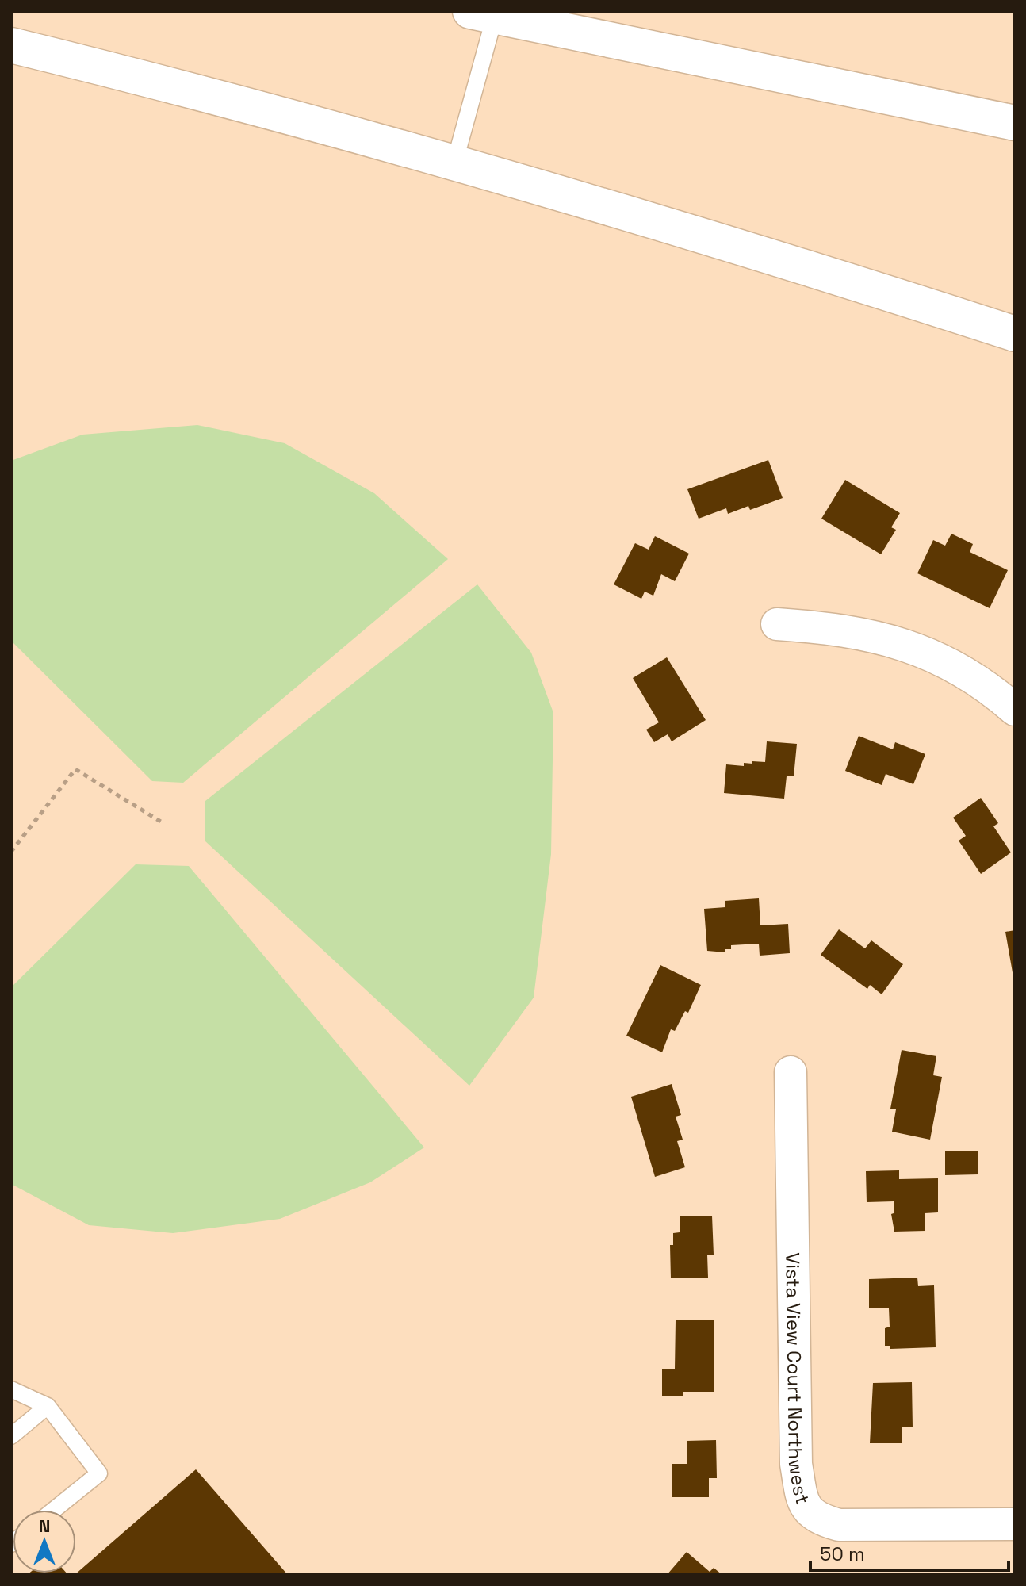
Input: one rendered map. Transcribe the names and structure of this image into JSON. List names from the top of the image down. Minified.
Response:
{"streets":{"street":["Vista View Court Northwest"]},"scale_bar":"50 m","north":"top"}
